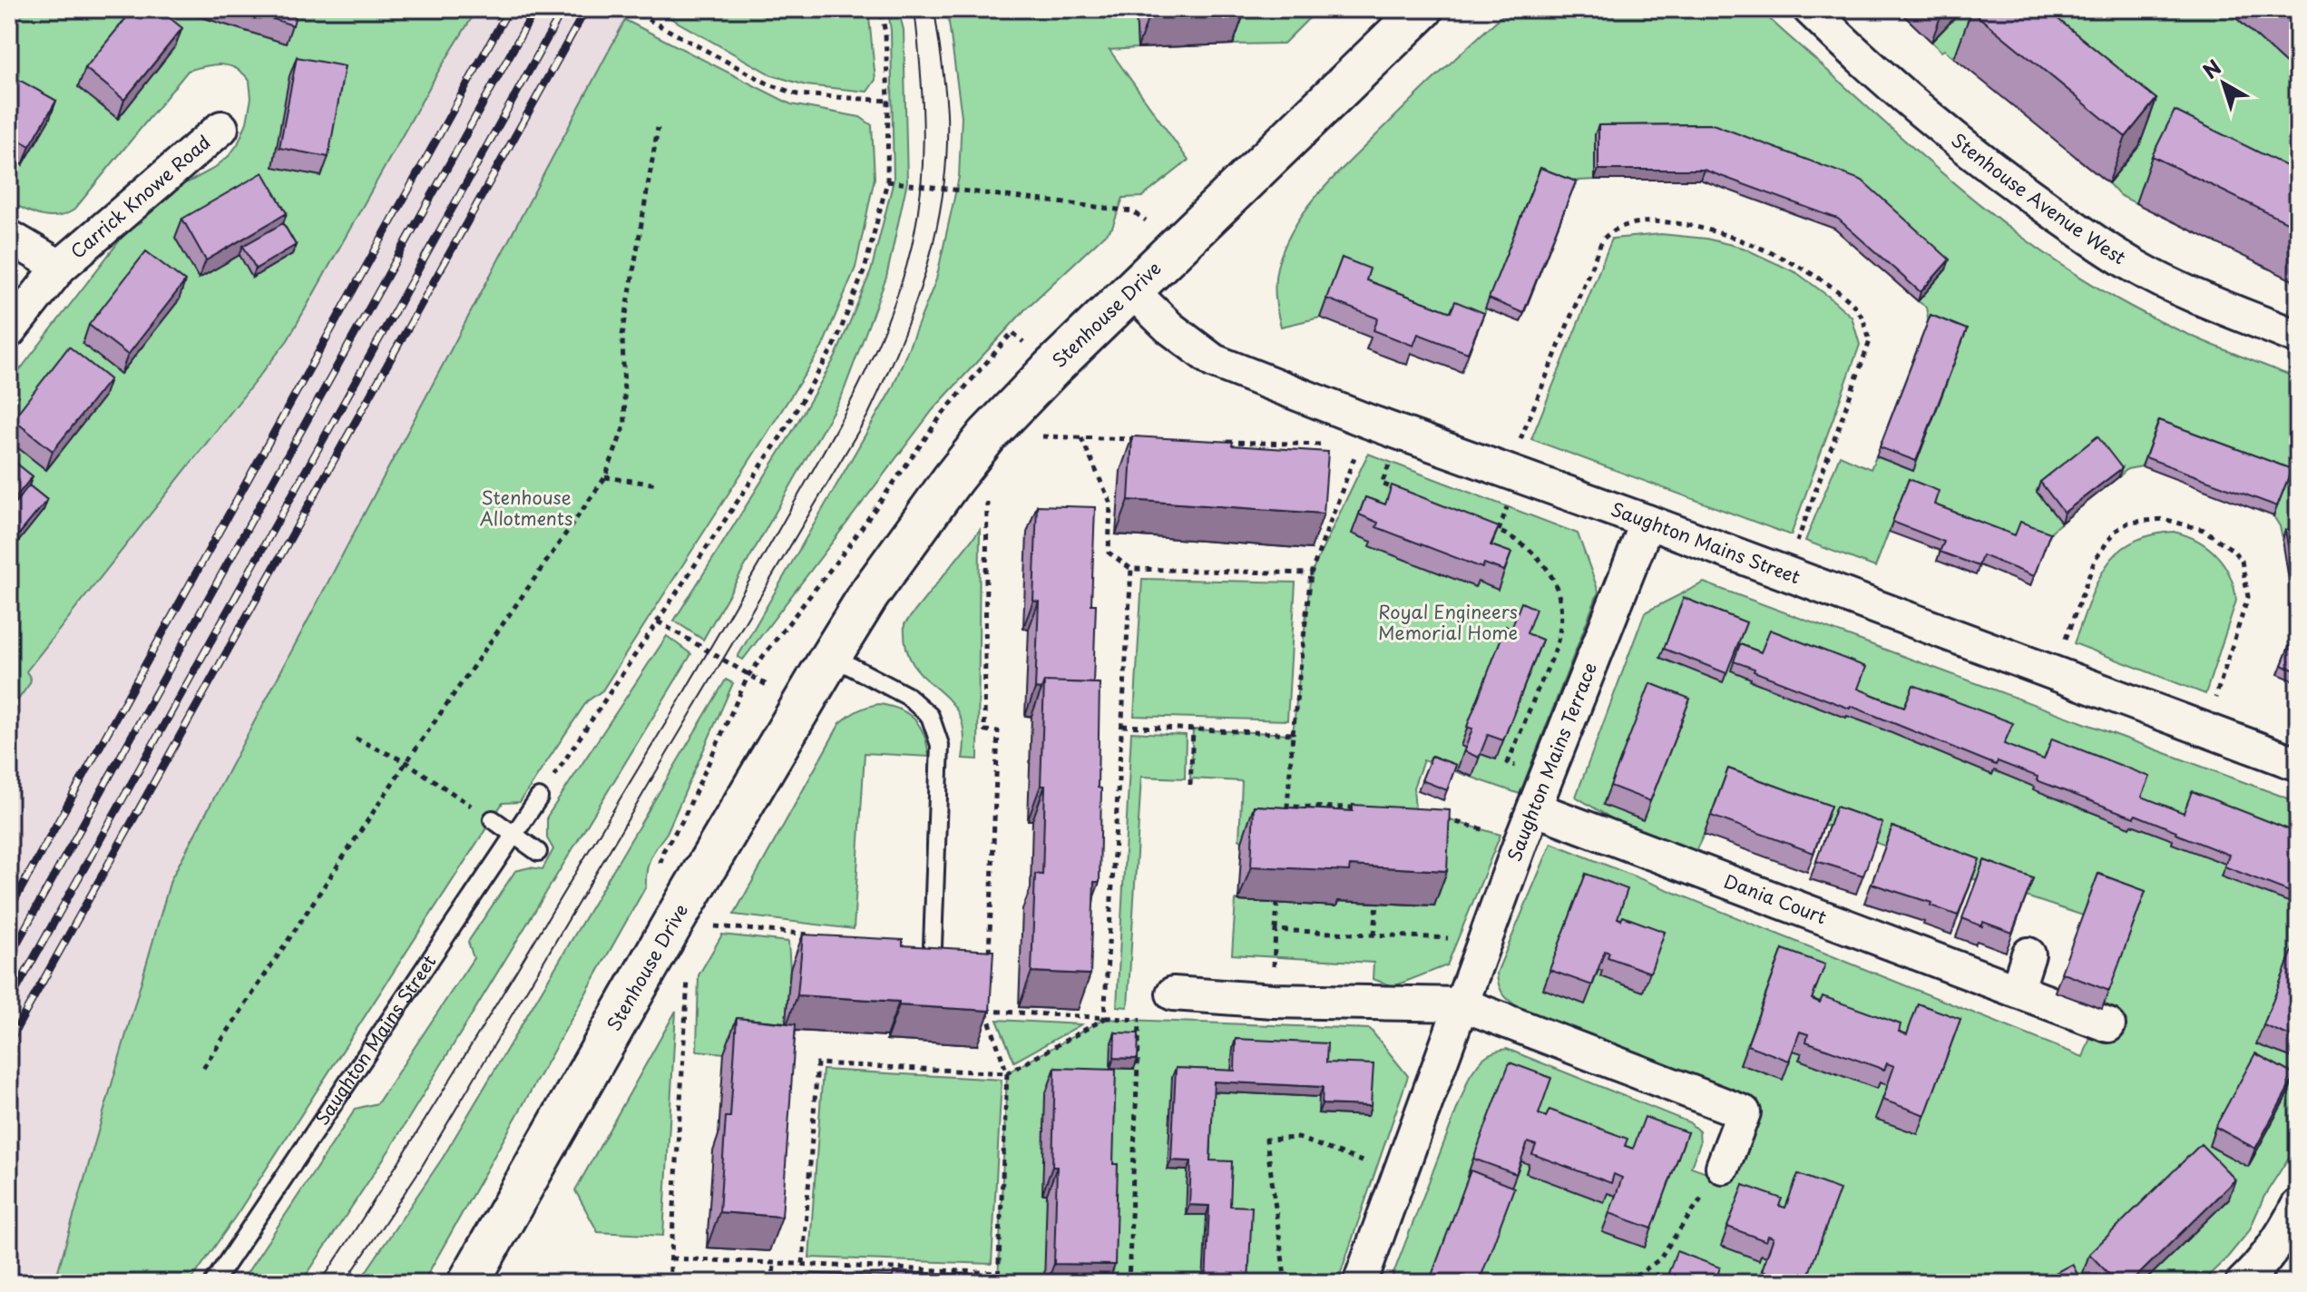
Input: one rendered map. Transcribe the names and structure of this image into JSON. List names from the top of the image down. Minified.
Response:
{"streets":{"street":["Carrick Knowe Road","Stenhouse Avenue West","Stenhouse Drive","Saughton Mains Street","Saughton Mains Terrace","Dania Court"]},"crossings":[["Stenhouse Drive","Saughton Mains Street"],["Saughton Mains Street","Saughton Mains Terrace"],["Saughton Mains Terrace","Dania Court"]],"parks":["Stenhouse Allotments","Royal Engineers Memorial Home"],"north":"top left"}
